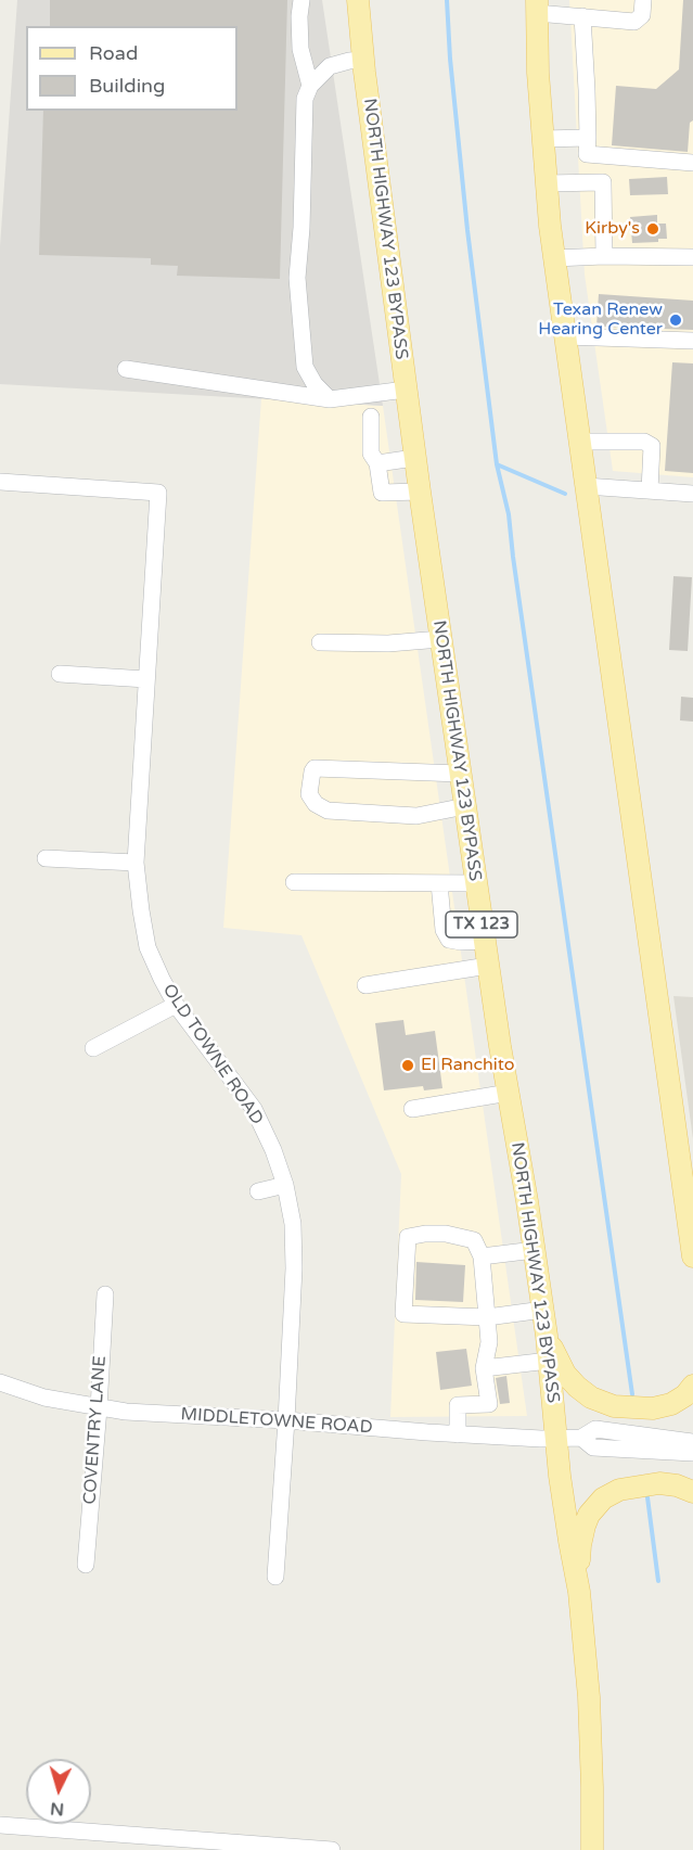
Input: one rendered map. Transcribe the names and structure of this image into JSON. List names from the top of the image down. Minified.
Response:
{"streets":{"main road":["NORTH HIGHWAY 123 BYPASS","TX 123"],"street":["OLD TOWNE ROAD","MIDDLETOWNE ROAD","COVENTRY LANE"]},"crossings":[["NORTH HIGHWAY 123 BYPASS","MIDDLETOWNE ROAD"],["OLD TOWNE ROAD","MIDDLETOWNE ROAD"],["MIDDLETOWNE ROAD","COVENTRY LANE"]],"places":["Kirby's","Texan Renew Hearing Center","El Ranchito"],"legend":["Road","Building"],"north":"bottom"}
